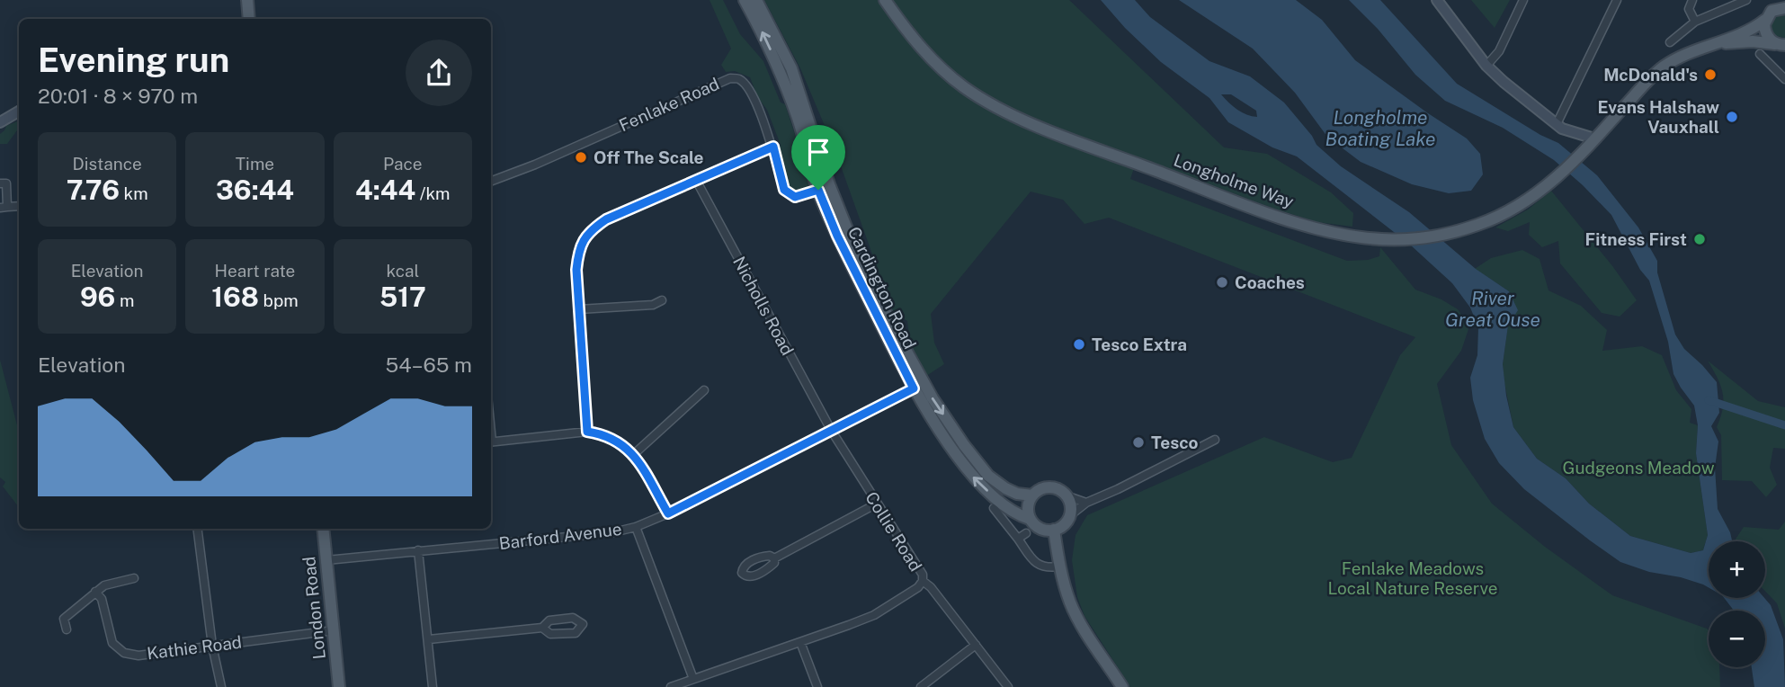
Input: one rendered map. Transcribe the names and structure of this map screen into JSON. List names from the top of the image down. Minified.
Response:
{"streets":{"main road":["Longholme Way","Cardington Road","London Road"],"street":["Fenlake Road","Nicholls Road","Collie Road","Barford Avenue","Kathie Road"]},"crossings":[["Fenlake Road","Cardington Road"],["Cardington Road","Barford Avenue"],["Nicholls Road","Collie Road"],["Nicholls Road","Barford Avenue"],["Collie Road","Barford Avenue"],["Barford Avenue","London Road"],["London Road","Kathie Road"]],"water":["Longholme Boating Lake","River Great Ouse"],"parks":["Gudgeons Meadow","Fenlake Meadows Local Nature Reserve"],"places":["McDonald's","Evans Halshaw Vauxhall","Off The Scale","Fitness First","Coaches","Tesco Extra","Tesco"],"page":{"heading":["Evening run","20:01 · 8 × 970 m"],"stats":[["Distance","7.76 km"],["Time","36:44"],["Pace","4:44 /km"],["Elevation","96 m"],["Heart rate","168 bpm"],["kcal","517"]],"chart":["Elevation","54–65 m"],"map_buttons":["+","−"]}}
